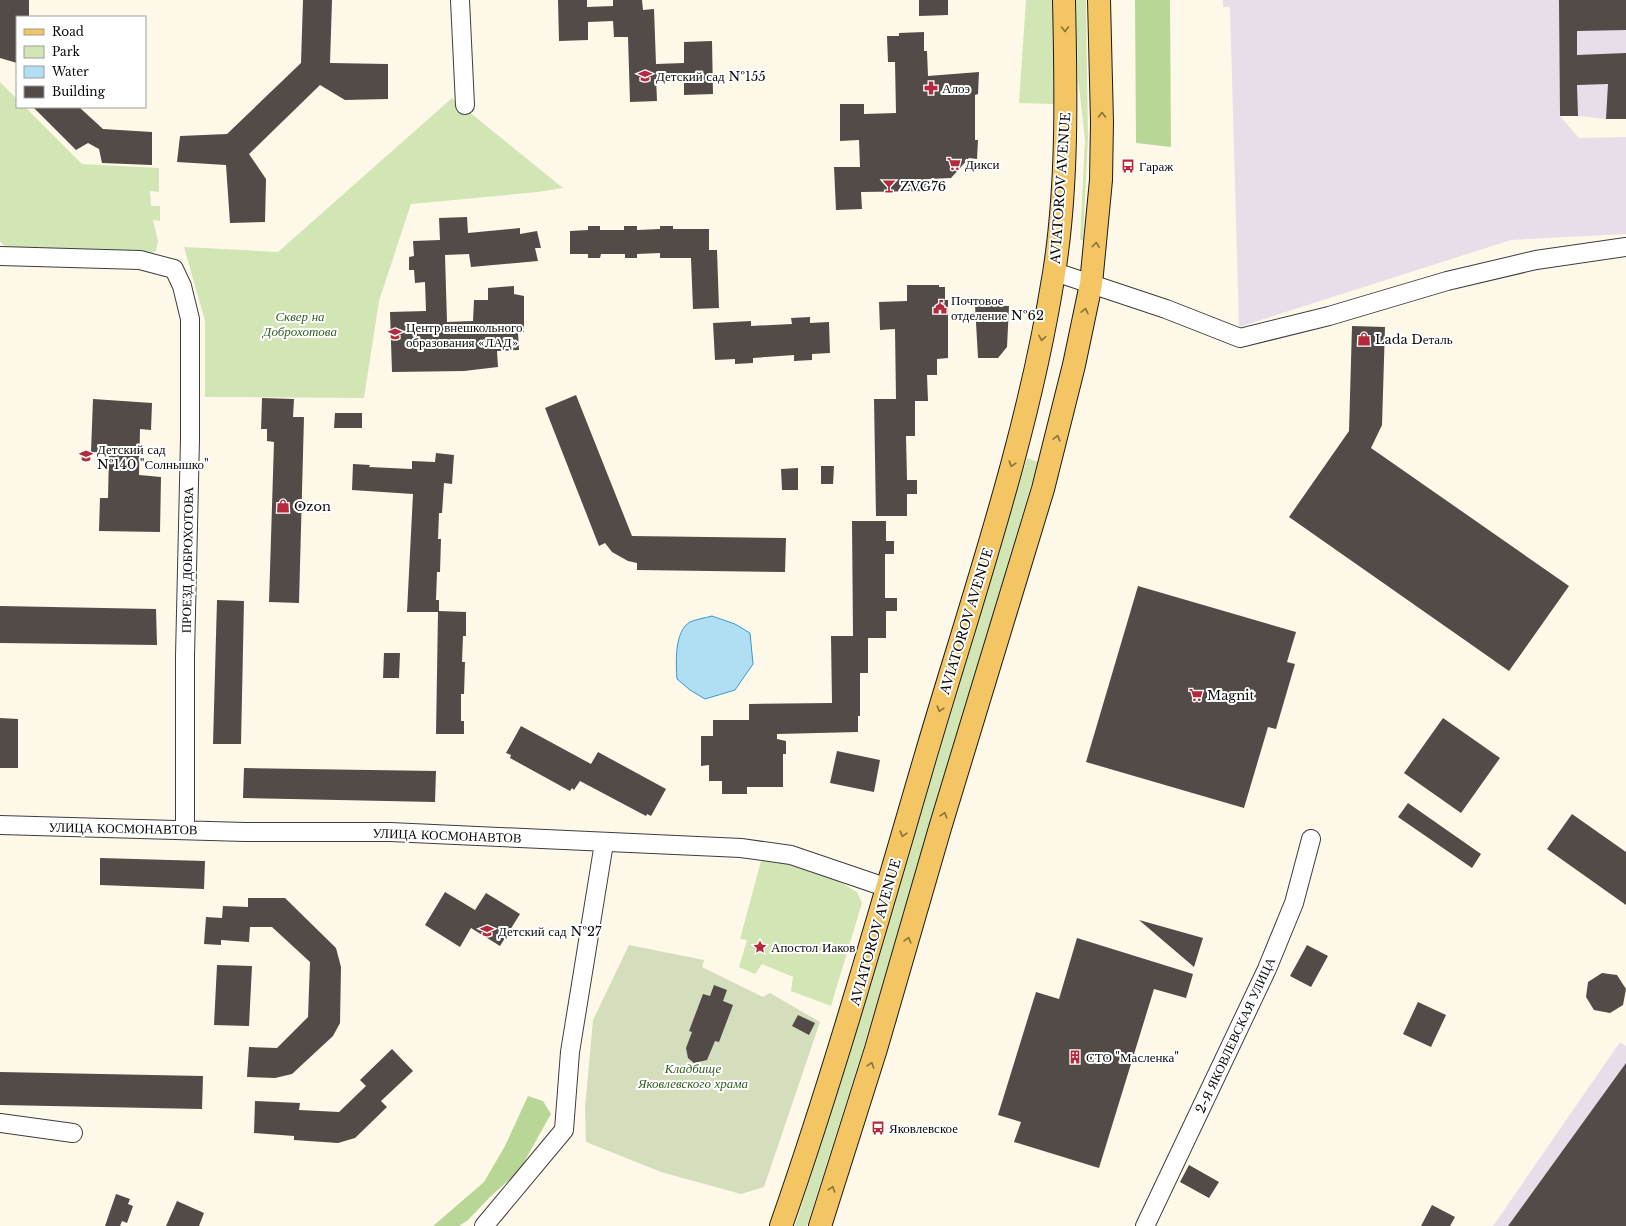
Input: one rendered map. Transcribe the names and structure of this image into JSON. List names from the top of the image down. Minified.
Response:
{"streets":{"main road":["AVIATOROV AVENUE"],"street":["ПРОЕЗД ДОБРОХОТОВА","УЛИЦА КОСМОНАВТОВ","2-Я ЯКОВЛЕВСКАЯ УЛИЦА"]},"crossings":[["AVIATOROV AVENUE","УЛИЦА КОСМОНАВТОВ"],["ПРОЕЗД ДОБРОХОТОВА","УЛИЦА КОСМОНАВТОВ"]],"parks":["Сквер на Доброхотова","Кладбище Яковлевского храма"],"places":{"school or university":["Детский сад №155","Центр внешкольного образования «ЛАД»","Детский сад №140 \"Солнышко\"","Детский сад №27"],"pharmacy":["Алоэ"],"supermarket":["Дикси","Magnit"],"bus stop":["Гараж","Яковлевское"],"bar":["ZVG76"],"public building":["Почтовое отделение №62"],"shop":["Lada Dеталь","Ozon"],"place":["Апостол Иаков"],"building":["СТО \"Масленка\""]},"legend":["Road","Park","Water","Building"]}
